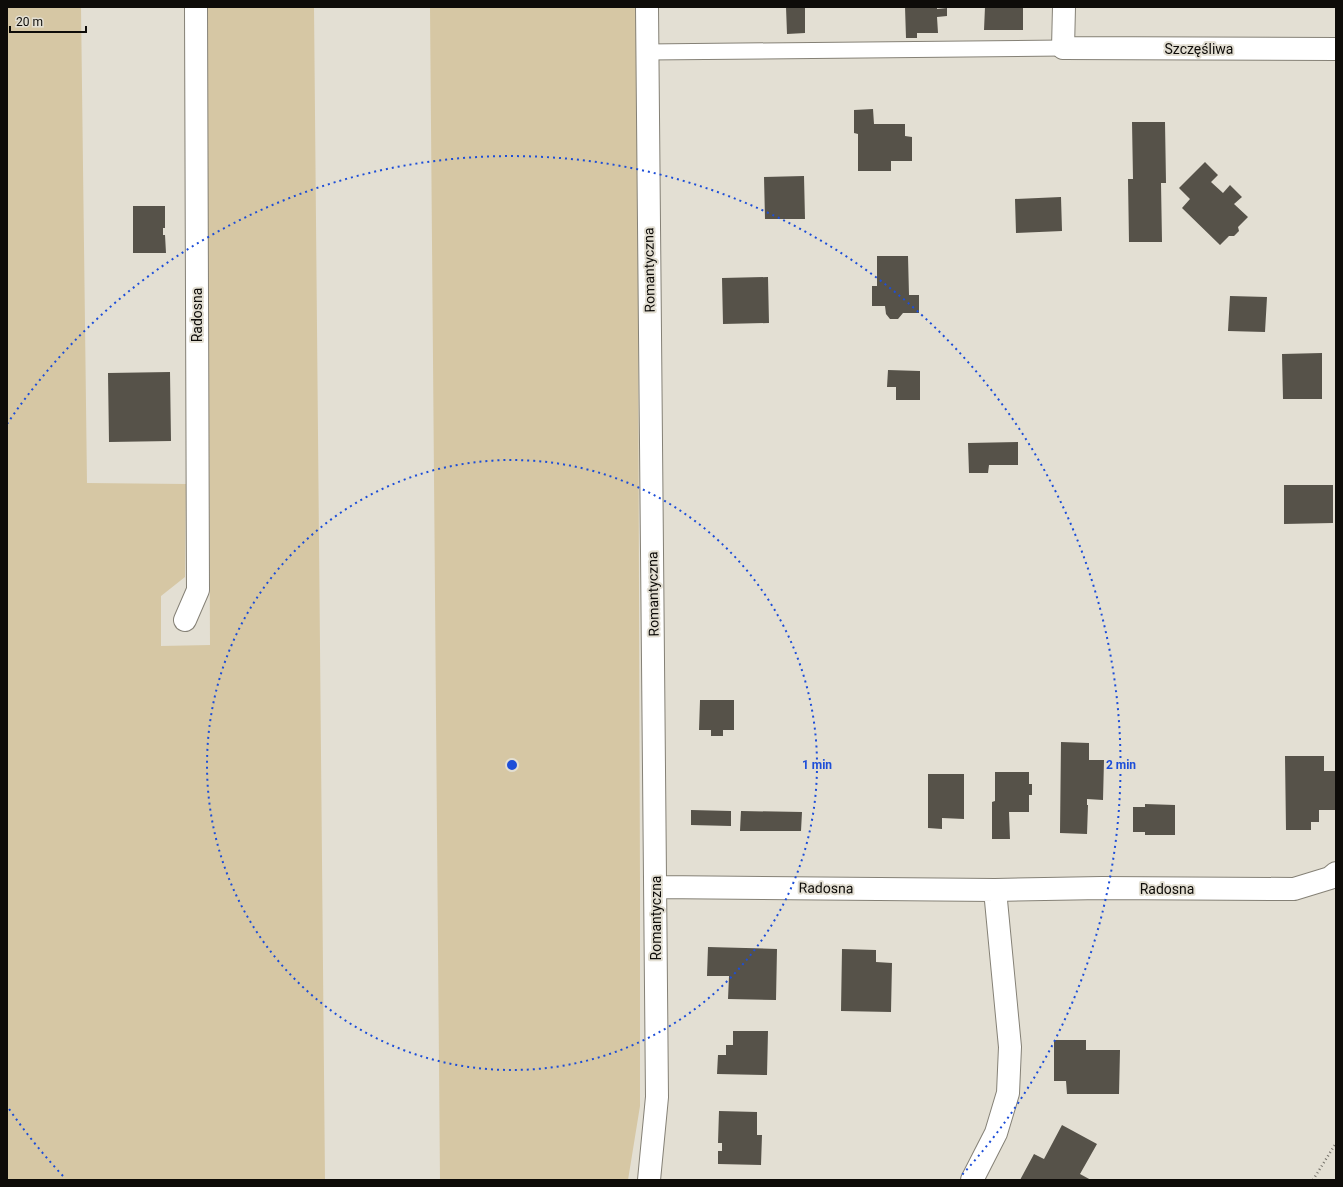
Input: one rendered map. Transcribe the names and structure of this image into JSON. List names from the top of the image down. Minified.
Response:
{"streets":{"street":["Szczęśliwa","Romantyczna","Radosna"]},"crossings":[["Romantyczna","Radosna"]],"scale_bar":"20 m","rings":["1 min","2 min"]}
